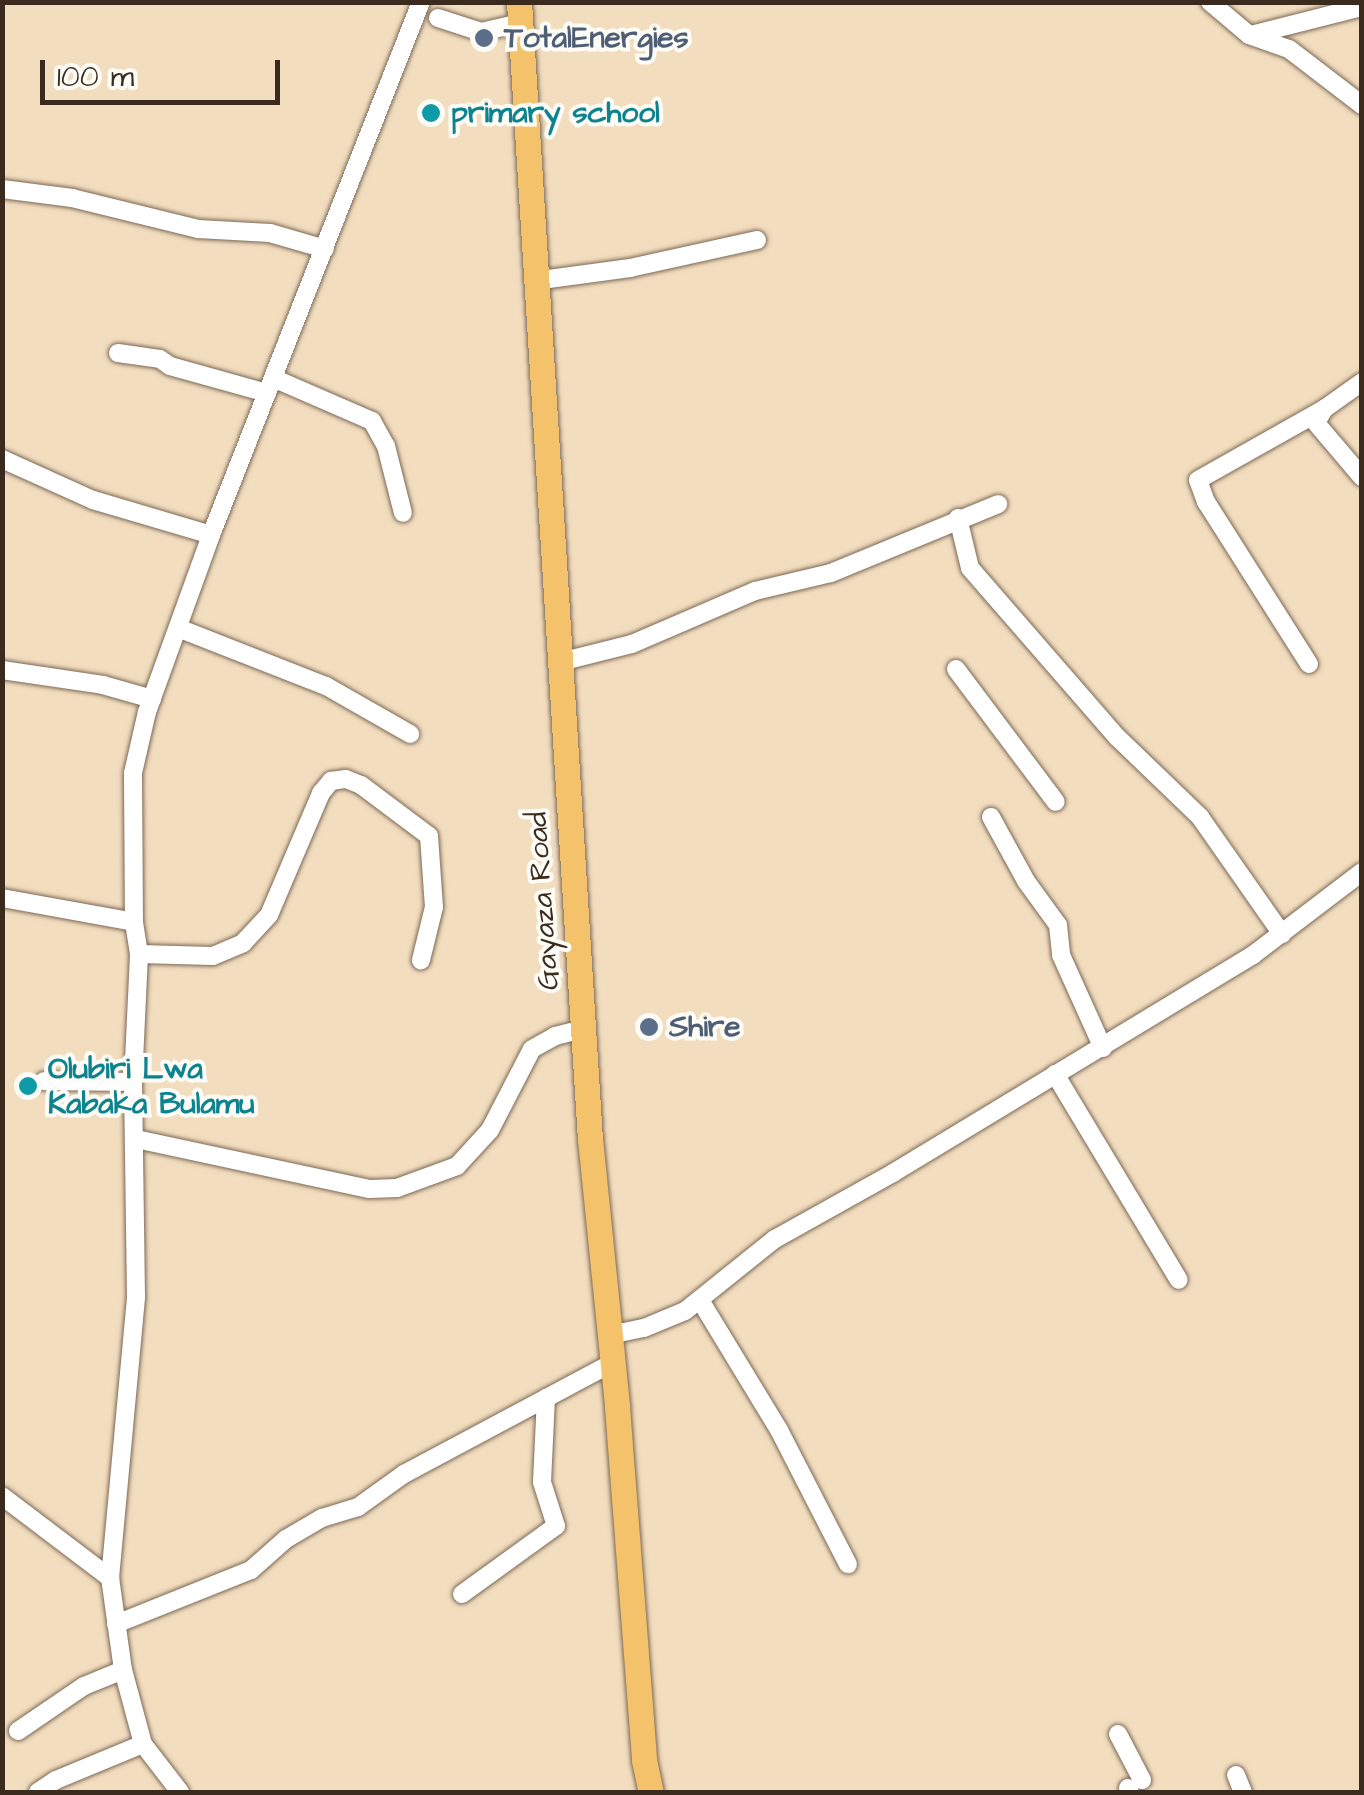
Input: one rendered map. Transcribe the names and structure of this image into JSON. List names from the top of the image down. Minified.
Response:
{"streets":{"main road":["Gayaza Road"]},"places":["TotalEnergies","primary school","Shire","Olubiri Lwa Kabaka Bulamu"],"scale_bar":"100 m"}
